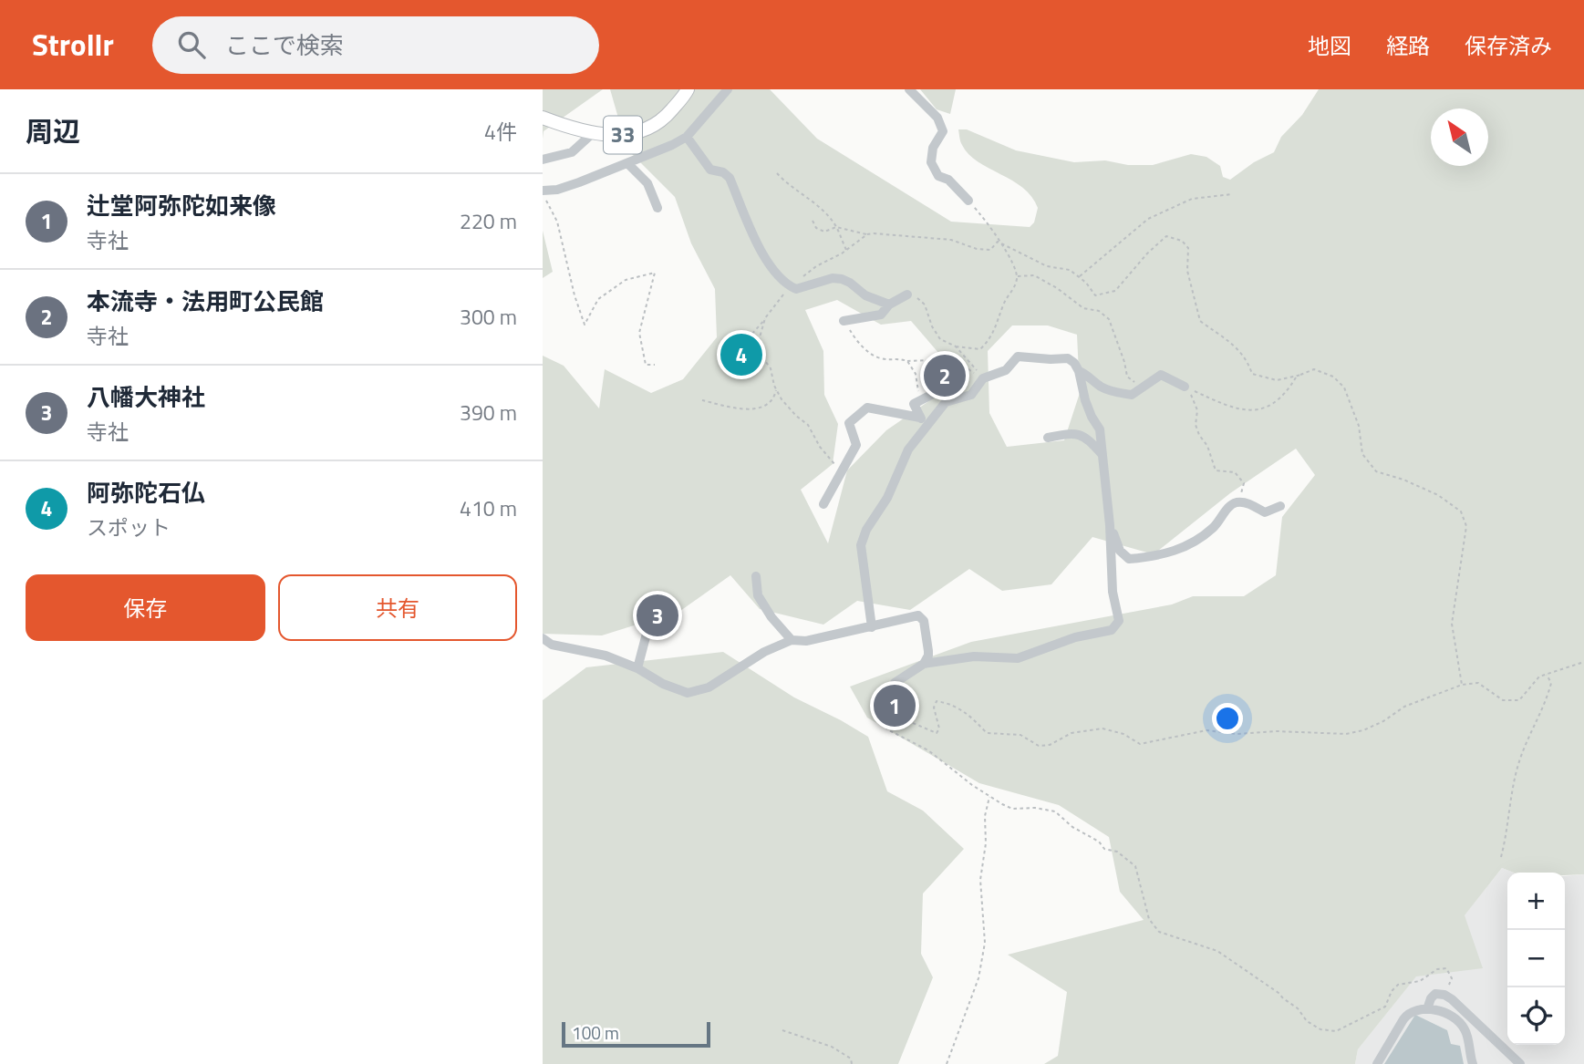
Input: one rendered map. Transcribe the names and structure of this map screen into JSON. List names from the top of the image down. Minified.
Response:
{"streets":{"main road":["33"]},"scale_bar":"100 m","north":"top left","page":{"header":"Strollr","search":"ここで検索","nav":["地図","経路","保存済み"],"heading":["周辺","4件"],"list":[{"mark":"1","name":"辻堂阿弥陀如来像","note":"寺社","value":"220 m"},{"mark":"2","name":"本流寺・法用町公民館","note":"寺社","value":"300 m"},{"mark":"3","name":"八幡大神社","note":"寺社","value":"390 m"},{"mark":"4","name":"阿弥陀石仏","note":"スポット","value":"410 m"}],"pins":["4","2","3","1"],"buttons":["保存","共有"],"map_buttons":["+","−"],"scale":"100 m"}}
